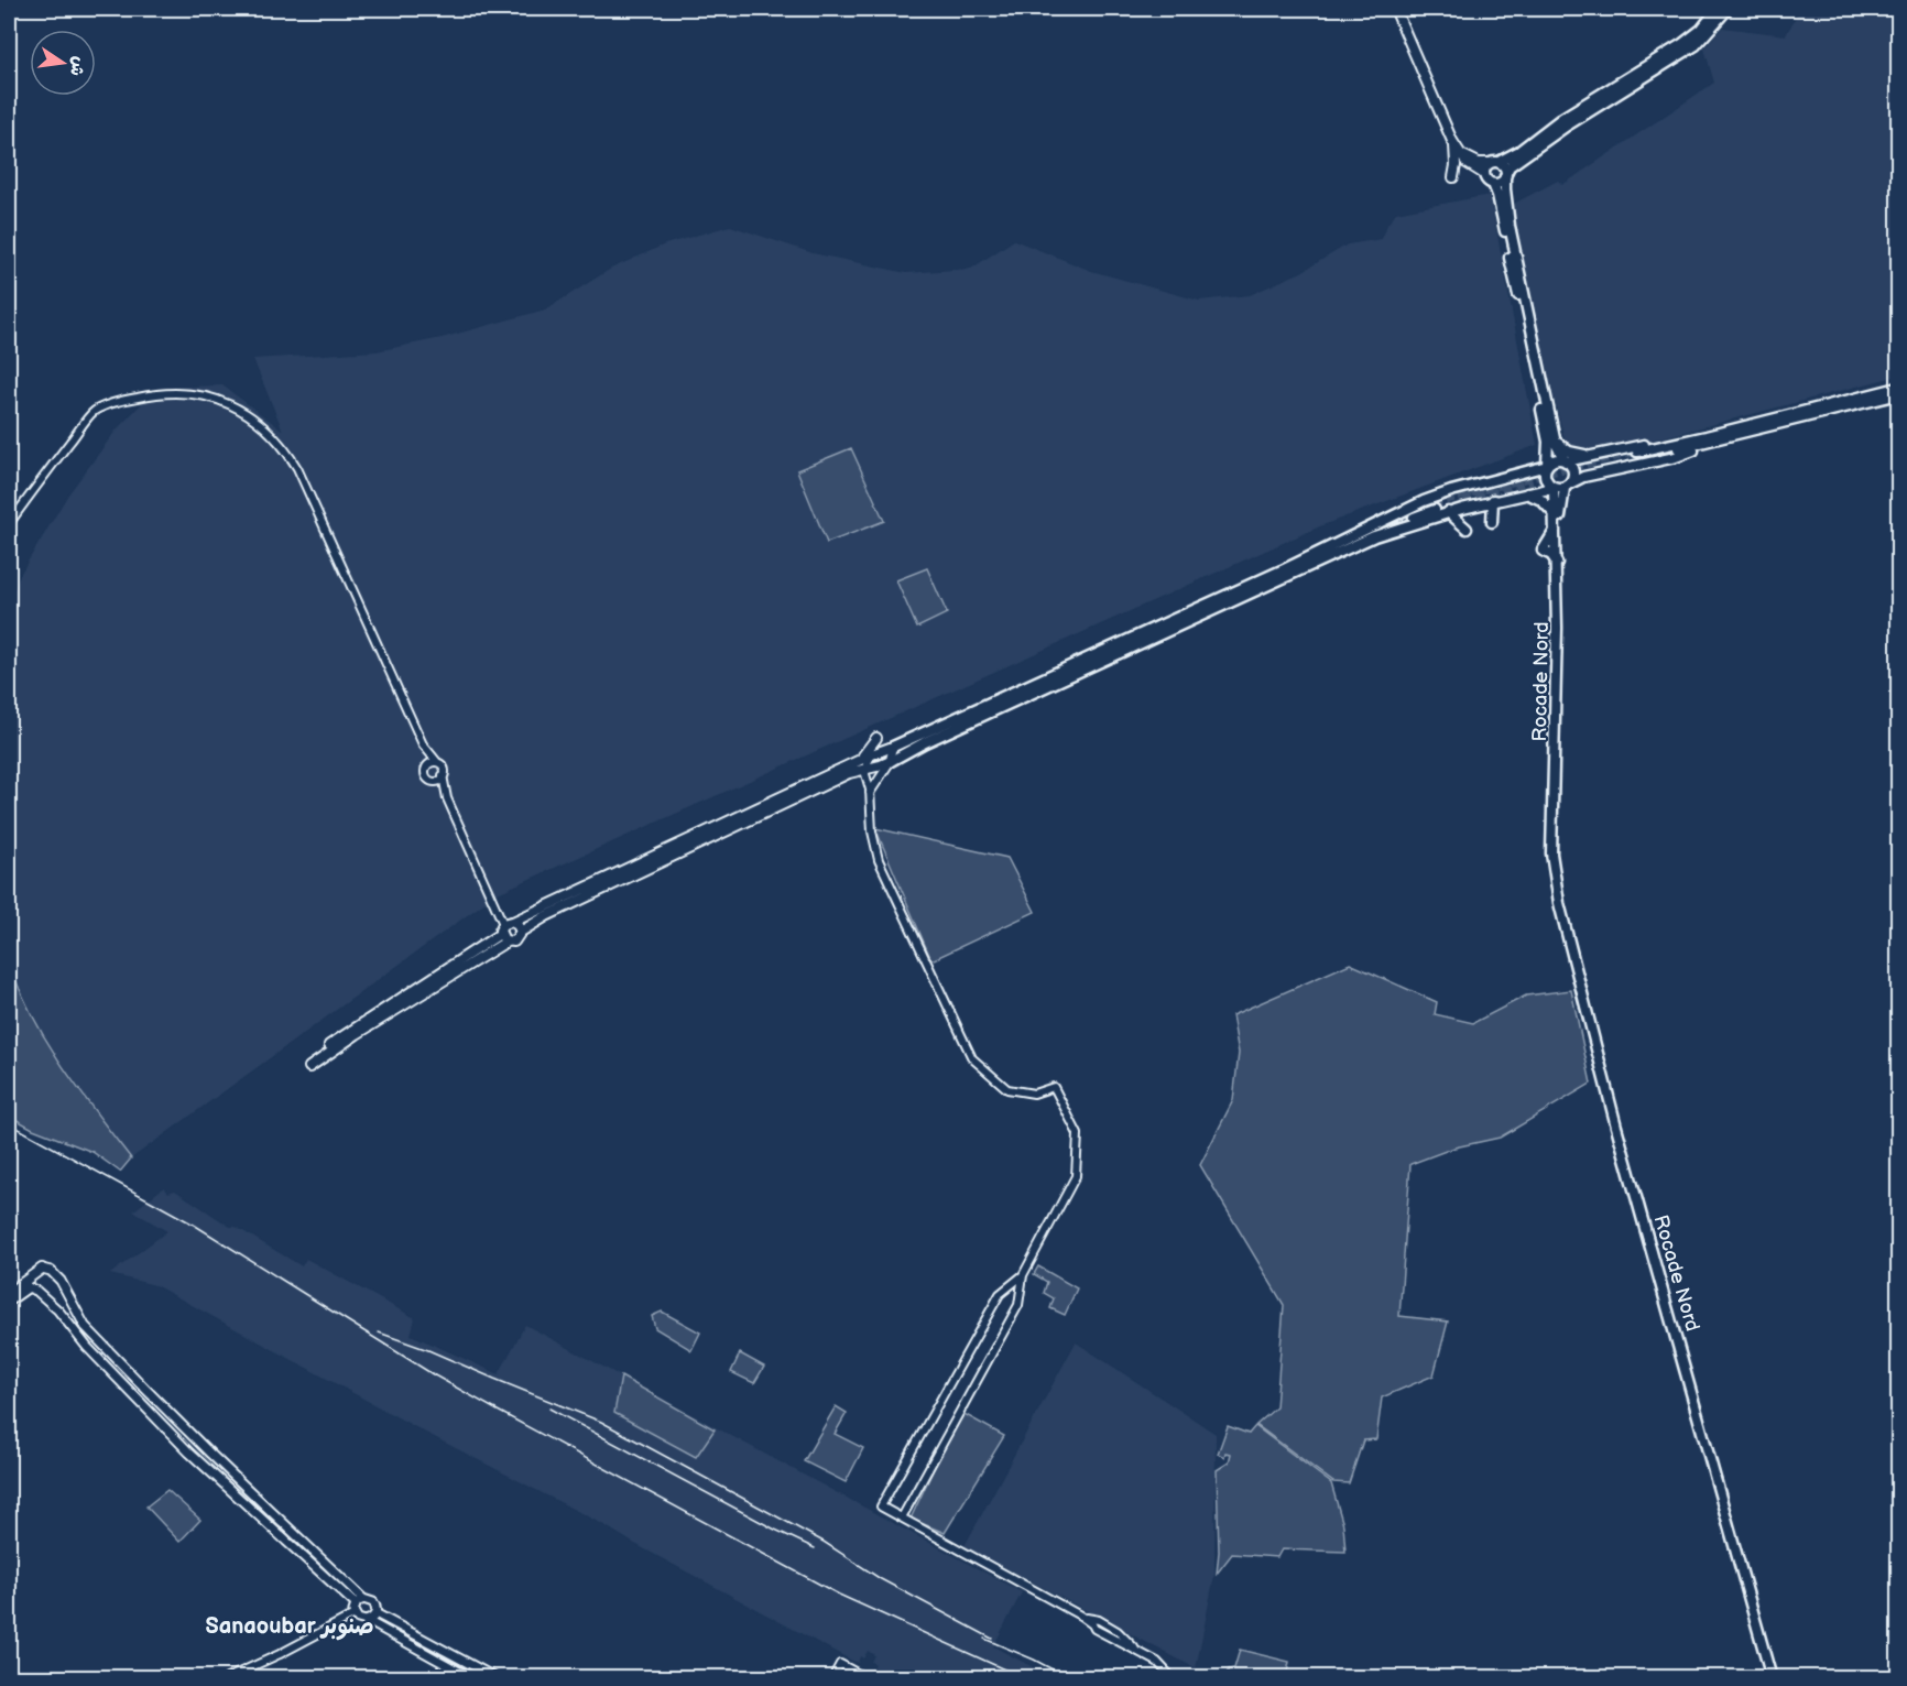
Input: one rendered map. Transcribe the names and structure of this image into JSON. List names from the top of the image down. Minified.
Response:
{"streets":{"highway":["Rocade Nord"]},"districts":["Sanaoubar صنوبر"],"north":"right"}
